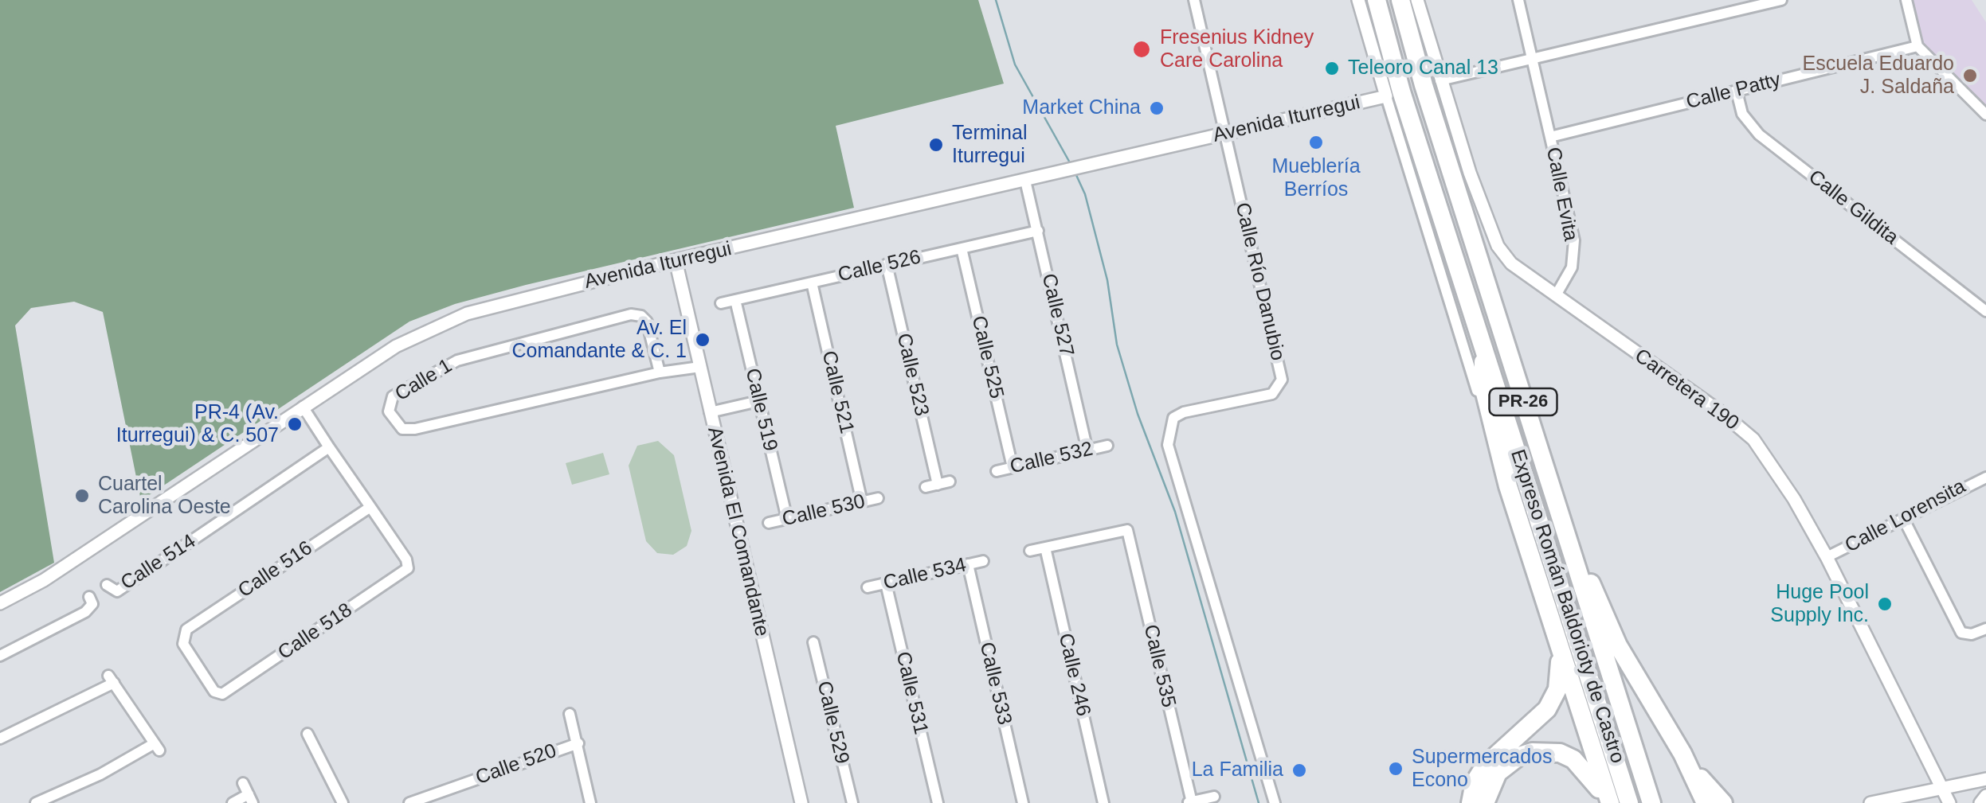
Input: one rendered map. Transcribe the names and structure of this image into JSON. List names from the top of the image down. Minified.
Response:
{"streets":{"highway":["PR-26","Expreso Román Baldorioty de Castro"],"street":["Calle Patty","Avenida Iturregui","Calle Evita","Calle Gildita","Calle 526","Calle Río Danubio","Calle 527","Calle 525","Calle 523","Calle 1","Carretera 190","Calle 521","Calle 519","Calle 532","Calle 530","Calle Lorensita","Avenida El Comandante","Calle 514","Calle 516","Calle 534","Calle 518","Calle 535","Calle 246","Calle 533","Calle 531","Calle 529","Calle 520"]},"crossings":[["Calle Patty","Calle Evita"],["Calle Patty","Calle Gildita"],["Avenida Iturregui","Calle Río Danubio"],["Avenida Iturregui","Calle 527"],["Avenida Iturregui","Avenida El Comandante"],["Calle Evita","Carretera 190"],["Calle 526","Calle 527"],["Calle 526","Calle 525"],["Calle 526","Calle 523"],["Calle 526","Calle 521"],["Calle 526","Calle 519"],["Calle 527","Calle 532"],["Calle 525","Calle 532"],["Calle 1","Avenida El Comandante"],["Carretera 190","Calle Lorensita"],["Calle 521","Calle 530"],["Calle 519","Calle 530"],["Calle 516","Calle 518"],["Calle 534","Calle 533"],["Calle 534","Calle 531"],["Calle 535","Calle 246"]],"places":["Fresenius Kidney Care Carolina","Teleoro Canal 13","Escuela Eduardo J. Saldaña","Market China","Mueblería Berríos","Terminal Iturregui","Av. El Comandante & C. 1","PR-4 (Av. Iturregui) & C. 507","Cuartel Carolina Oeste","Huge Pool Supply Inc.","Supermercados Econo","La Familia"]}
